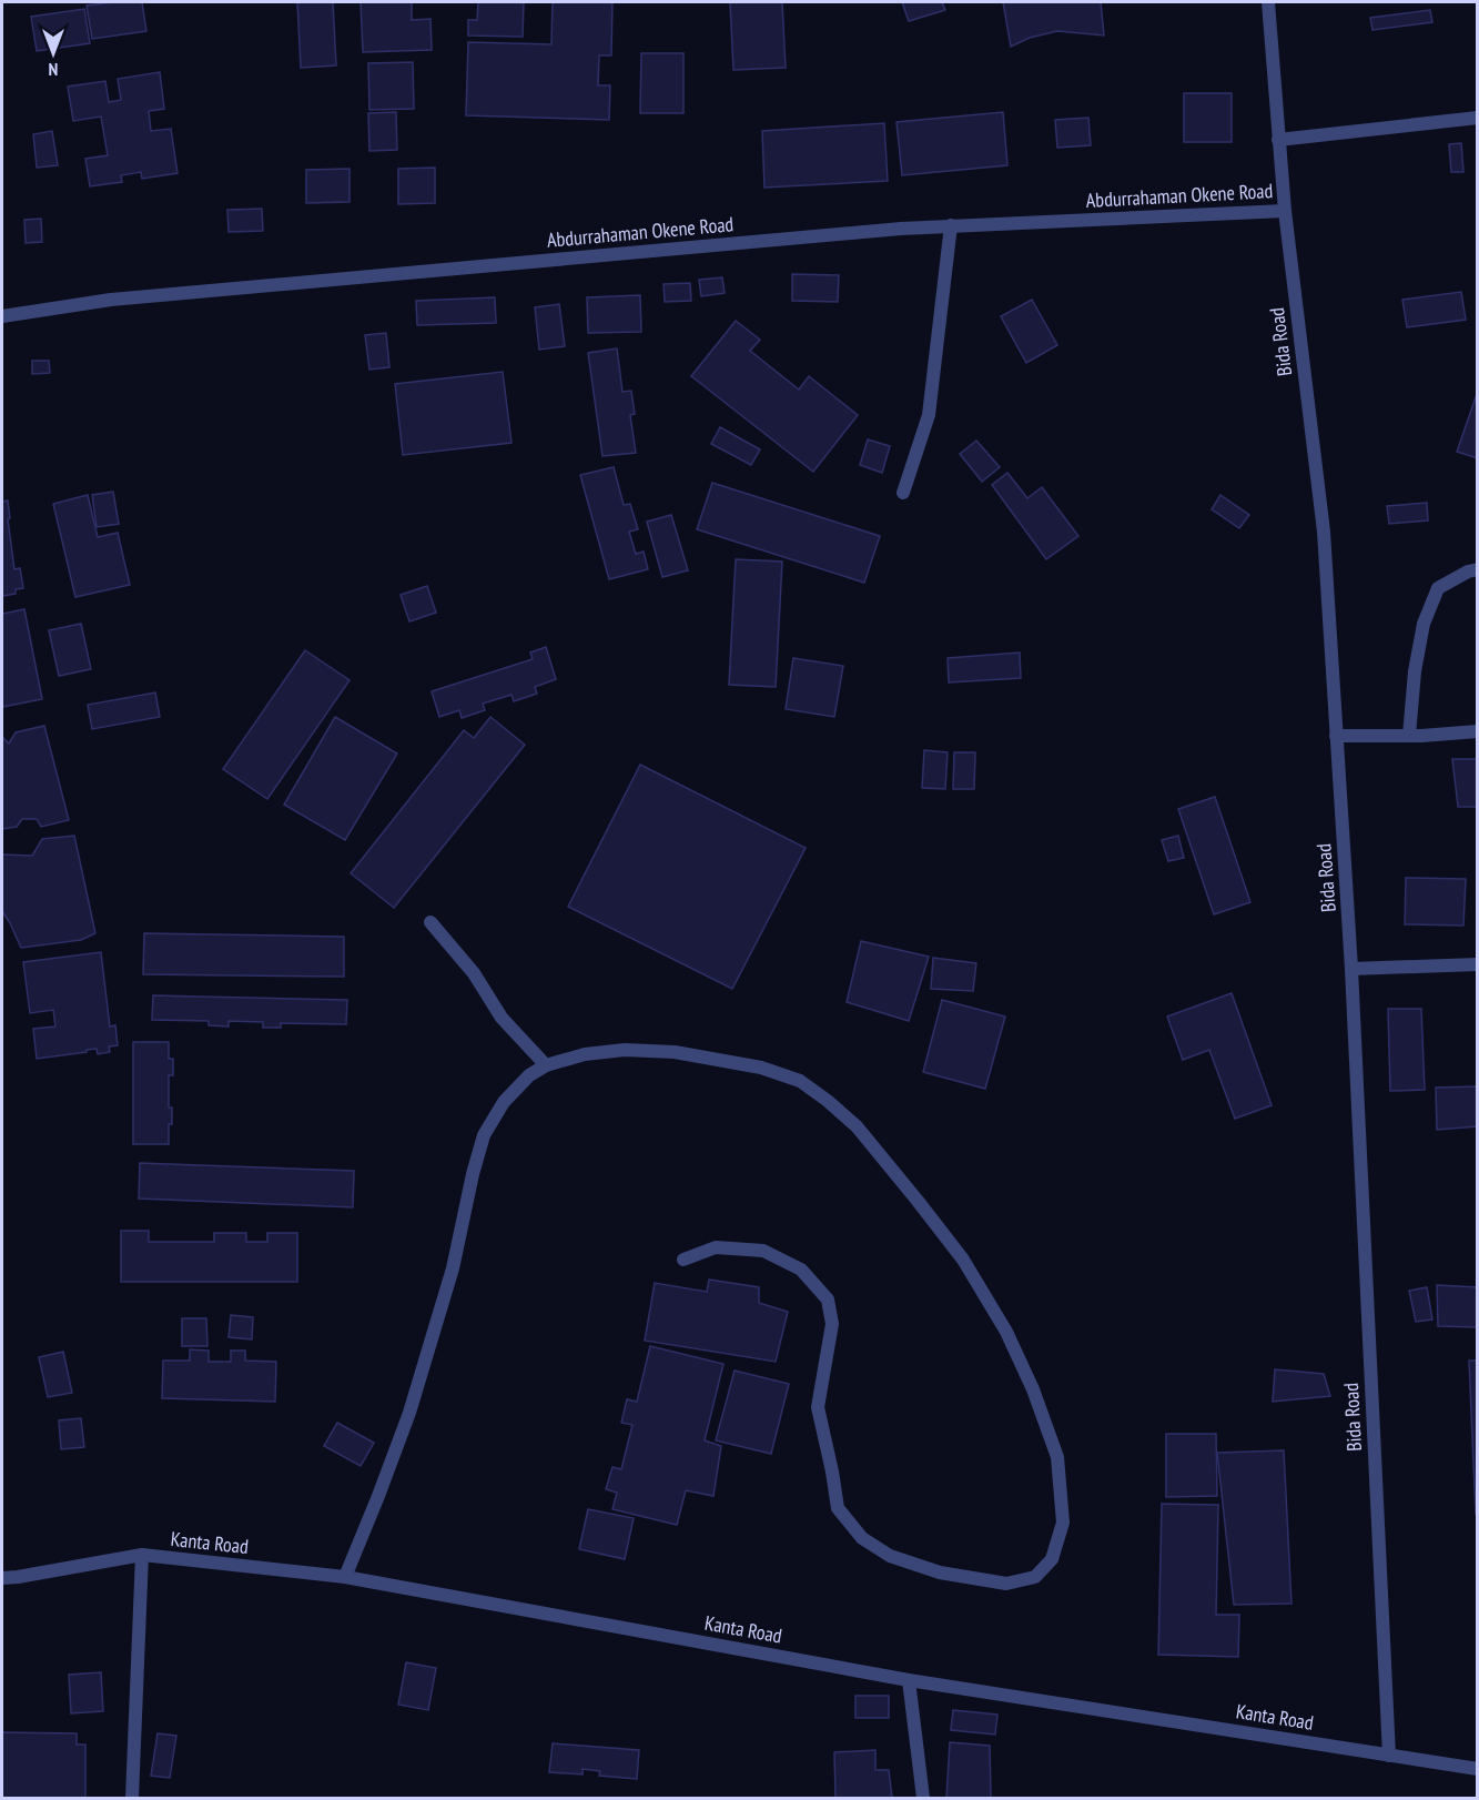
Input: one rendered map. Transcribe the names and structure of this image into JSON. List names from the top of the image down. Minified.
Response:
{"streets":{"street":["Abdurrahaman Okene Road","Bida Road","Kanta Road"]},"crossings":[["Abdurrahaman Okene Road","Bida Road"],["Bida Road","Kanta Road"]],"north":"bottom"}
